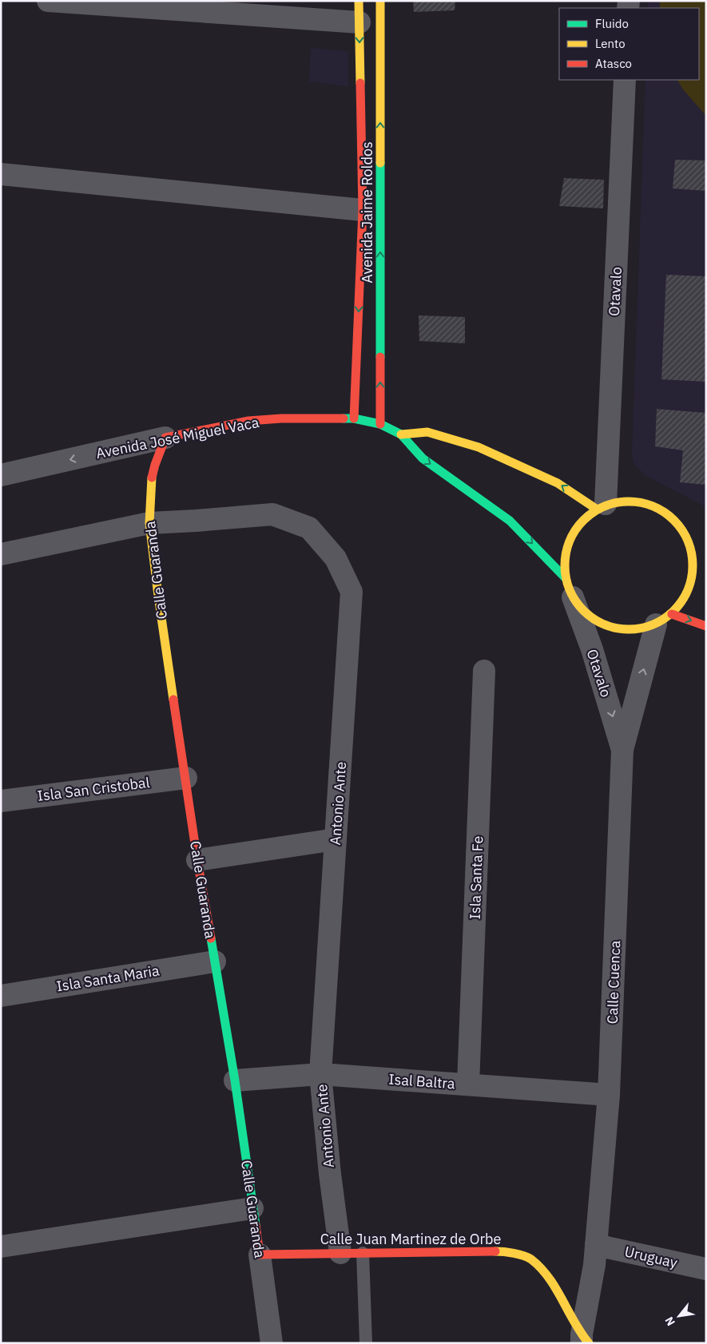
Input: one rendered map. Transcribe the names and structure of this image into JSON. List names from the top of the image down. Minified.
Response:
{"streets":{"street":["Avenida Jaime Roldos","Otavalo","Avenida José Miguel Vaca","Calle Guaranda","Isla San Cristobal","Antonio Ante","Isla Santa Fe","Isla Santa Maria","Calle Cuenca","Isal Baltra","Calle Juan Martinez de Orbe","Uruguay"]},"crossings":[["Avenida Jaime Roldos","Avenida José Miguel Vaca"],["Otavalo","Avenida José Miguel Vaca"],["Otavalo","Calle Cuenca"],["Avenida José Miguel Vaca","Calle Guaranda"],["Avenida José Miguel Vaca","Calle Cuenca"],["Calle Guaranda","Isla San Cristobal"],["Calle Guaranda","Antonio Ante"],["Calle Guaranda","Isla Santa Maria"],["Calle Guaranda","Isal Baltra"],["Calle Guaranda","Calle Juan Martinez de Orbe"],["Antonio Ante","Isal Baltra"],["Antonio Ante","Calle Juan Martinez de Orbe"],["Isla Santa Fe","Isal Baltra"],["Calle Cuenca","Isal Baltra"],["Calle Cuenca","Calle Juan Martinez de Orbe"],["Calle Cuenca","Uruguay"]],"legend":["Fluido","Lento","Atasco"],"north":"bottom left"}
